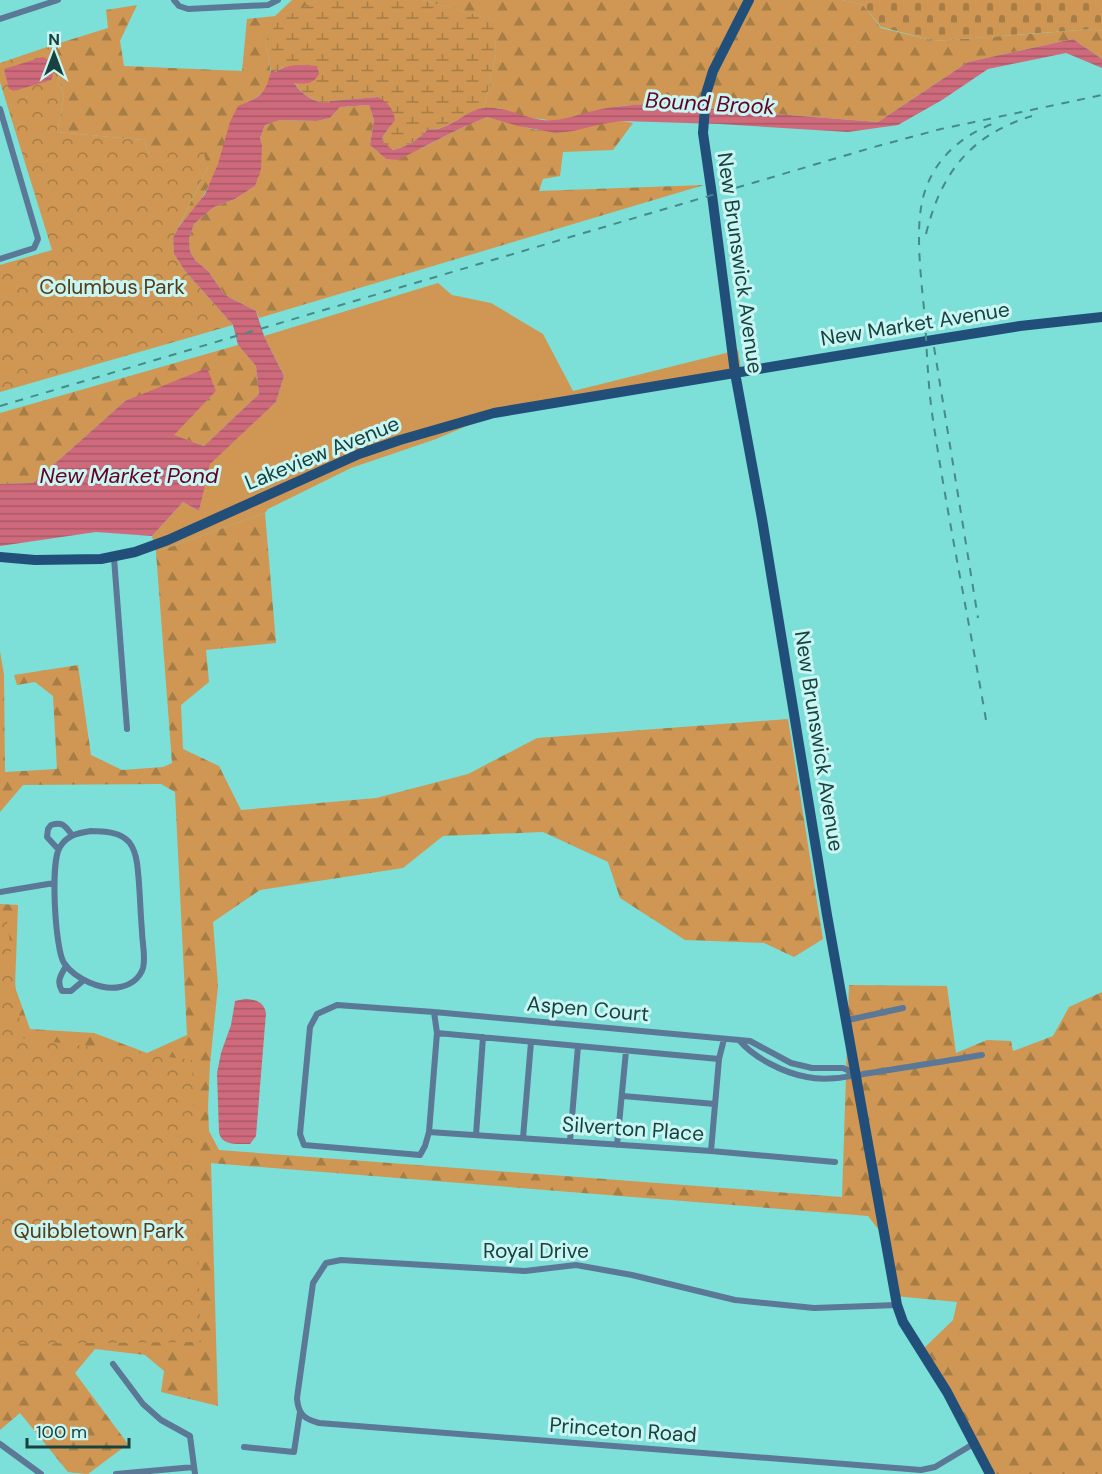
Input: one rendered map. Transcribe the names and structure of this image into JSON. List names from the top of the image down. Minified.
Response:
{"streets":{"street":["New Brunswick Avenue","New Market Avenue","Lakeview Avenue","Aspen Court","Silverton Place","Royal Drive","Princeton Road"]},"crossings":[["New Brunswick Avenue","New Market Avenue"],["New Brunswick Avenue","Lakeview Avenue"],["New Brunswick Avenue","Aspen Court"],["New Brunswick Avenue","Royal Drive"],["New Brunswick Avenue","Princeton Road"],["New Market Avenue","Lakeview Avenue"],["Aspen Court","Silverton Place"],["Royal Drive","Princeton Road"]],"water":["Bound Brook","New Market Pond"],"parks":["Columbus Park","Quibbletown Park"],"scale_bar":"100 m","north":"top"}
